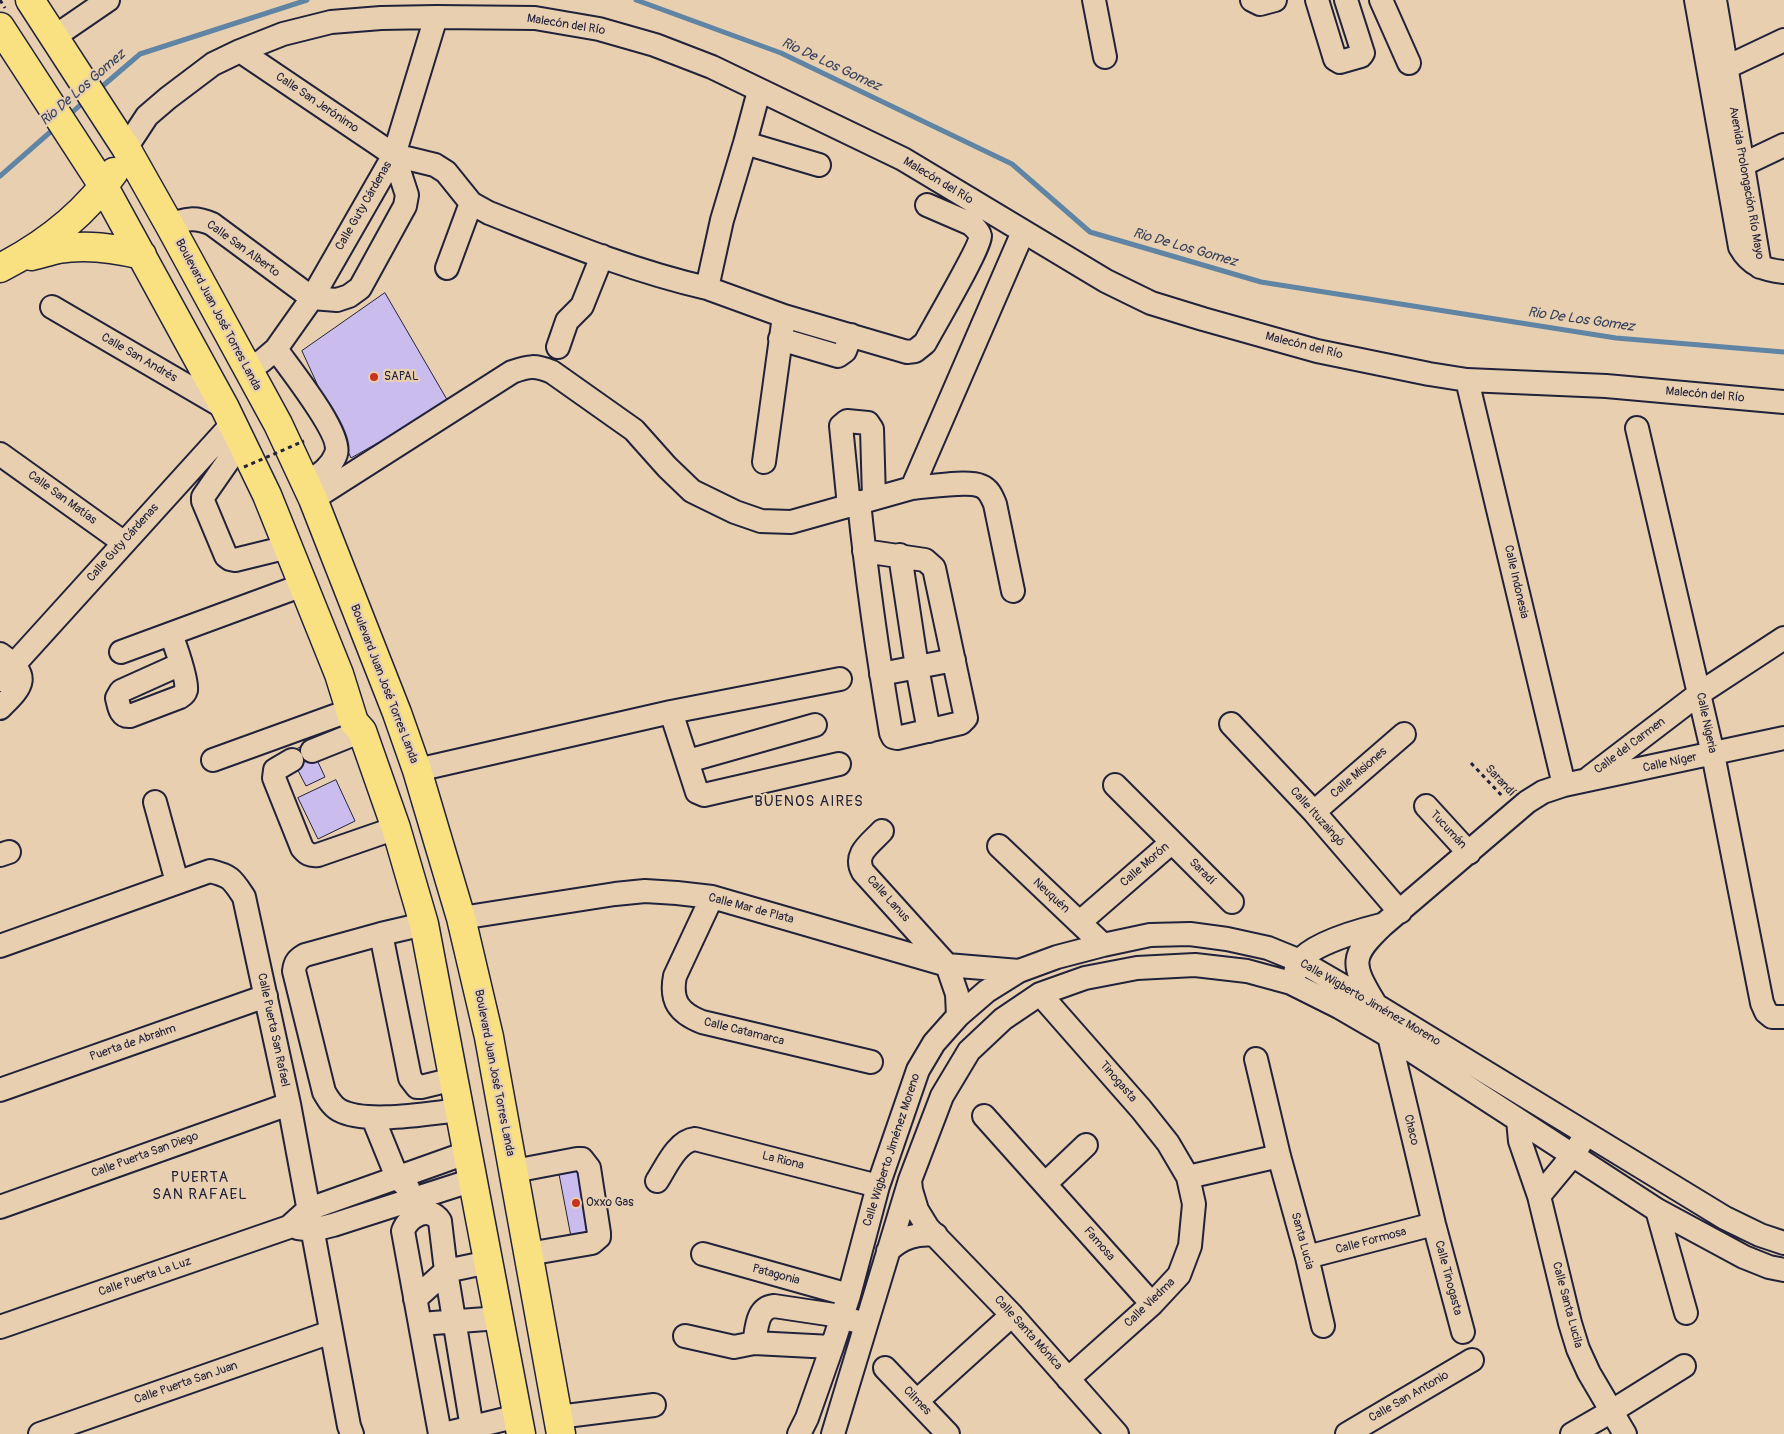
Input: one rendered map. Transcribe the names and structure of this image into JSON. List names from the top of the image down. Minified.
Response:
{"streets":{"main road":["Boulevard Juan José Torres Landa"],"street":["Malecón del Río","Calle San Jerónimo","Avenida Prolongación Río Mayo","Calle Guty Cárdenas","Calle San Alberto","Calle San Andrés","Calle San Matías","Calle Indonesia","Calle Nigeria","Calle del Carmen","Calle Níger","Calle Misiones","Calle Ituzaingó","Tucumán","Calle Morón","Saradí","Neuquén","Calle Lanus","Calle Mar de Plata","Calle Wigberto Jiménez Moreno","Calle Puerta San Rafael","Calle Catamarca","Puerta de Abrahm","Tinogasta","Chaco","Calle Puerta San Diego","La Riona","Santa Lucia","Calle Formosa","Famosa","Patagonia","Calle Puerta La Luz","Calle Tinogasta","Calle Viedma","Calle Santa Lucila","Calle Santa Mónica","Calle Puerta San Juan","Calle San Antonio","Cilmes"],"path":["Sarandí"]},"crossings":[["Malecón del Río","Calle San Jerónimo"],["Malecón del Río","Calle Guty Cárdenas"],["Malecón del Río","Boulevard Juan José Torres Landa"],["Malecón del Río","Calle Indonesia"],["Calle San Jerónimo","Calle Guty Cárdenas"],["Calle Guty Cárdenas","Calle San Alberto"],["Calle Guty Cárdenas","Boulevard Juan José Torres Landa"],["Calle Guty Cárdenas","Calle San Andrés"],["Calle Guty Cárdenas","Calle San Matías"],["Calle San Alberto","Boulevard Juan José Torres Landa"],["Boulevard Juan José Torres Landa","Calle Mar de Plata"],["Calle Indonesia","Calle del Carmen"],["Calle Indonesia","Calle Níger"],["Calle Nigeria","Calle del Carmen"],["Calle Nigeria","Calle Níger"],["Calle del Carmen","Calle Níger"],["Calle del Carmen","Sarandí"],["Calle del Carmen","Calle Ituzaingó"],["Calle del Carmen","Tucumán"],["Calle del Carmen","Calle Wigberto Jiménez Moreno"],["Calle Misiones","Calle Ituzaingó"],["Calle Morón","Saradí"],["Calle Morón","Neuquén"],["Neuquén","Calle Wigberto Jiménez Moreno"],["Calle Lanus","Calle Mar de Plata"],["Calle Mar de Plata","Calle Wigberto Jiménez Moreno"],["Calle Mar de Plata","Calle Catamarca"],["Calle Wigberto Jiménez Moreno","Tinogasta"],["Calle Wigberto Jiménez Moreno","Chaco"],["Calle Wigberto Jiménez Moreno","La Riona"],["Calle Wigberto Jiménez Moreno","Patagonia"],["Calle Wigberto Jiménez Moreno","Calle Santa Lucila"],["Calle Wigberto Jiménez Moreno","Calle Santa Mónica"],["Calle Puerta San Rafael","Puerta de Abrahm"],["Calle Puerta San Rafael","Calle Puerta San Diego"],["Calle Puerta San Rafael","Calle Puerta La Luz"],["Calle Puerta San Rafael","Calle Puerta San Juan"],["Tinogasta","Calle Viedma"],["Chaco","Calle Formosa"],["Chaco","Calle Tinogasta"],["Santa Lucia","Calle Formosa"],["Calle Formosa","Calle Tinogasta"],["Famosa","Calle Viedma"],["Calle Viedma","Calle Santa Mónica"]],"districts":["BUENOS AIRES","PUERTA SAN RAFAEL"],"water":["Rio De Los Gomez"],"places":["SAPAL","Oxxo Gas"]}
